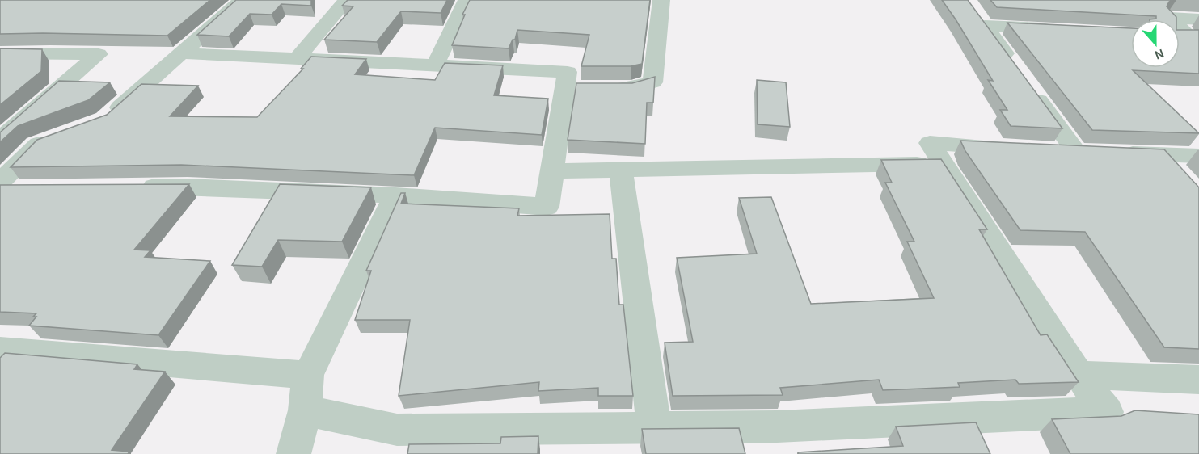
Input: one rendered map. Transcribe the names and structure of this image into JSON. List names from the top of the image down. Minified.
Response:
{"north":"bottom"}
